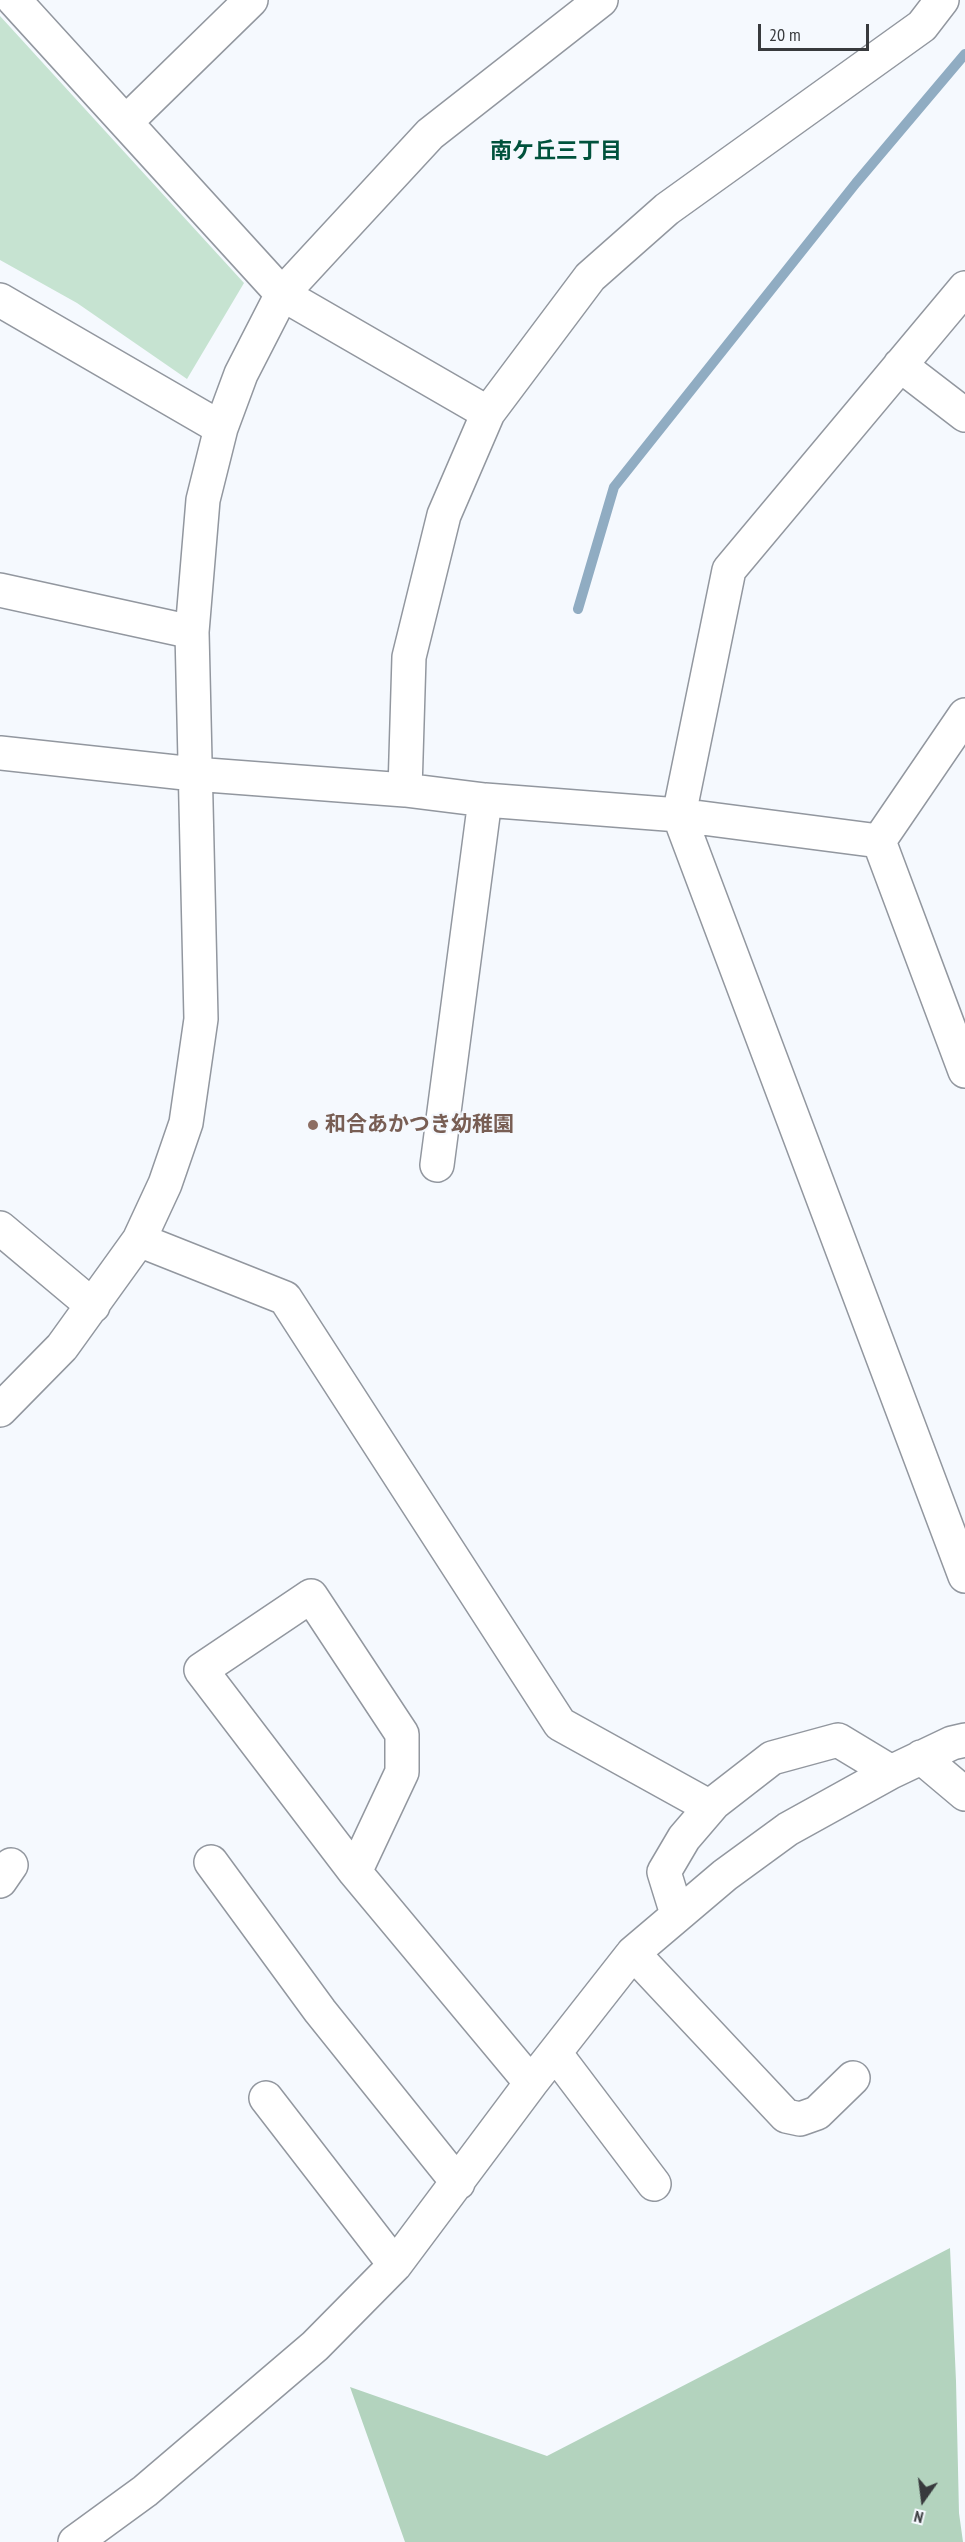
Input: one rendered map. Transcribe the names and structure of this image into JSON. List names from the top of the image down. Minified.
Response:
{"districts":["南ケ丘三丁目"],"places":["和合あかつき幼稚園"],"scale_bar":"20 m","north":"bottom"}
